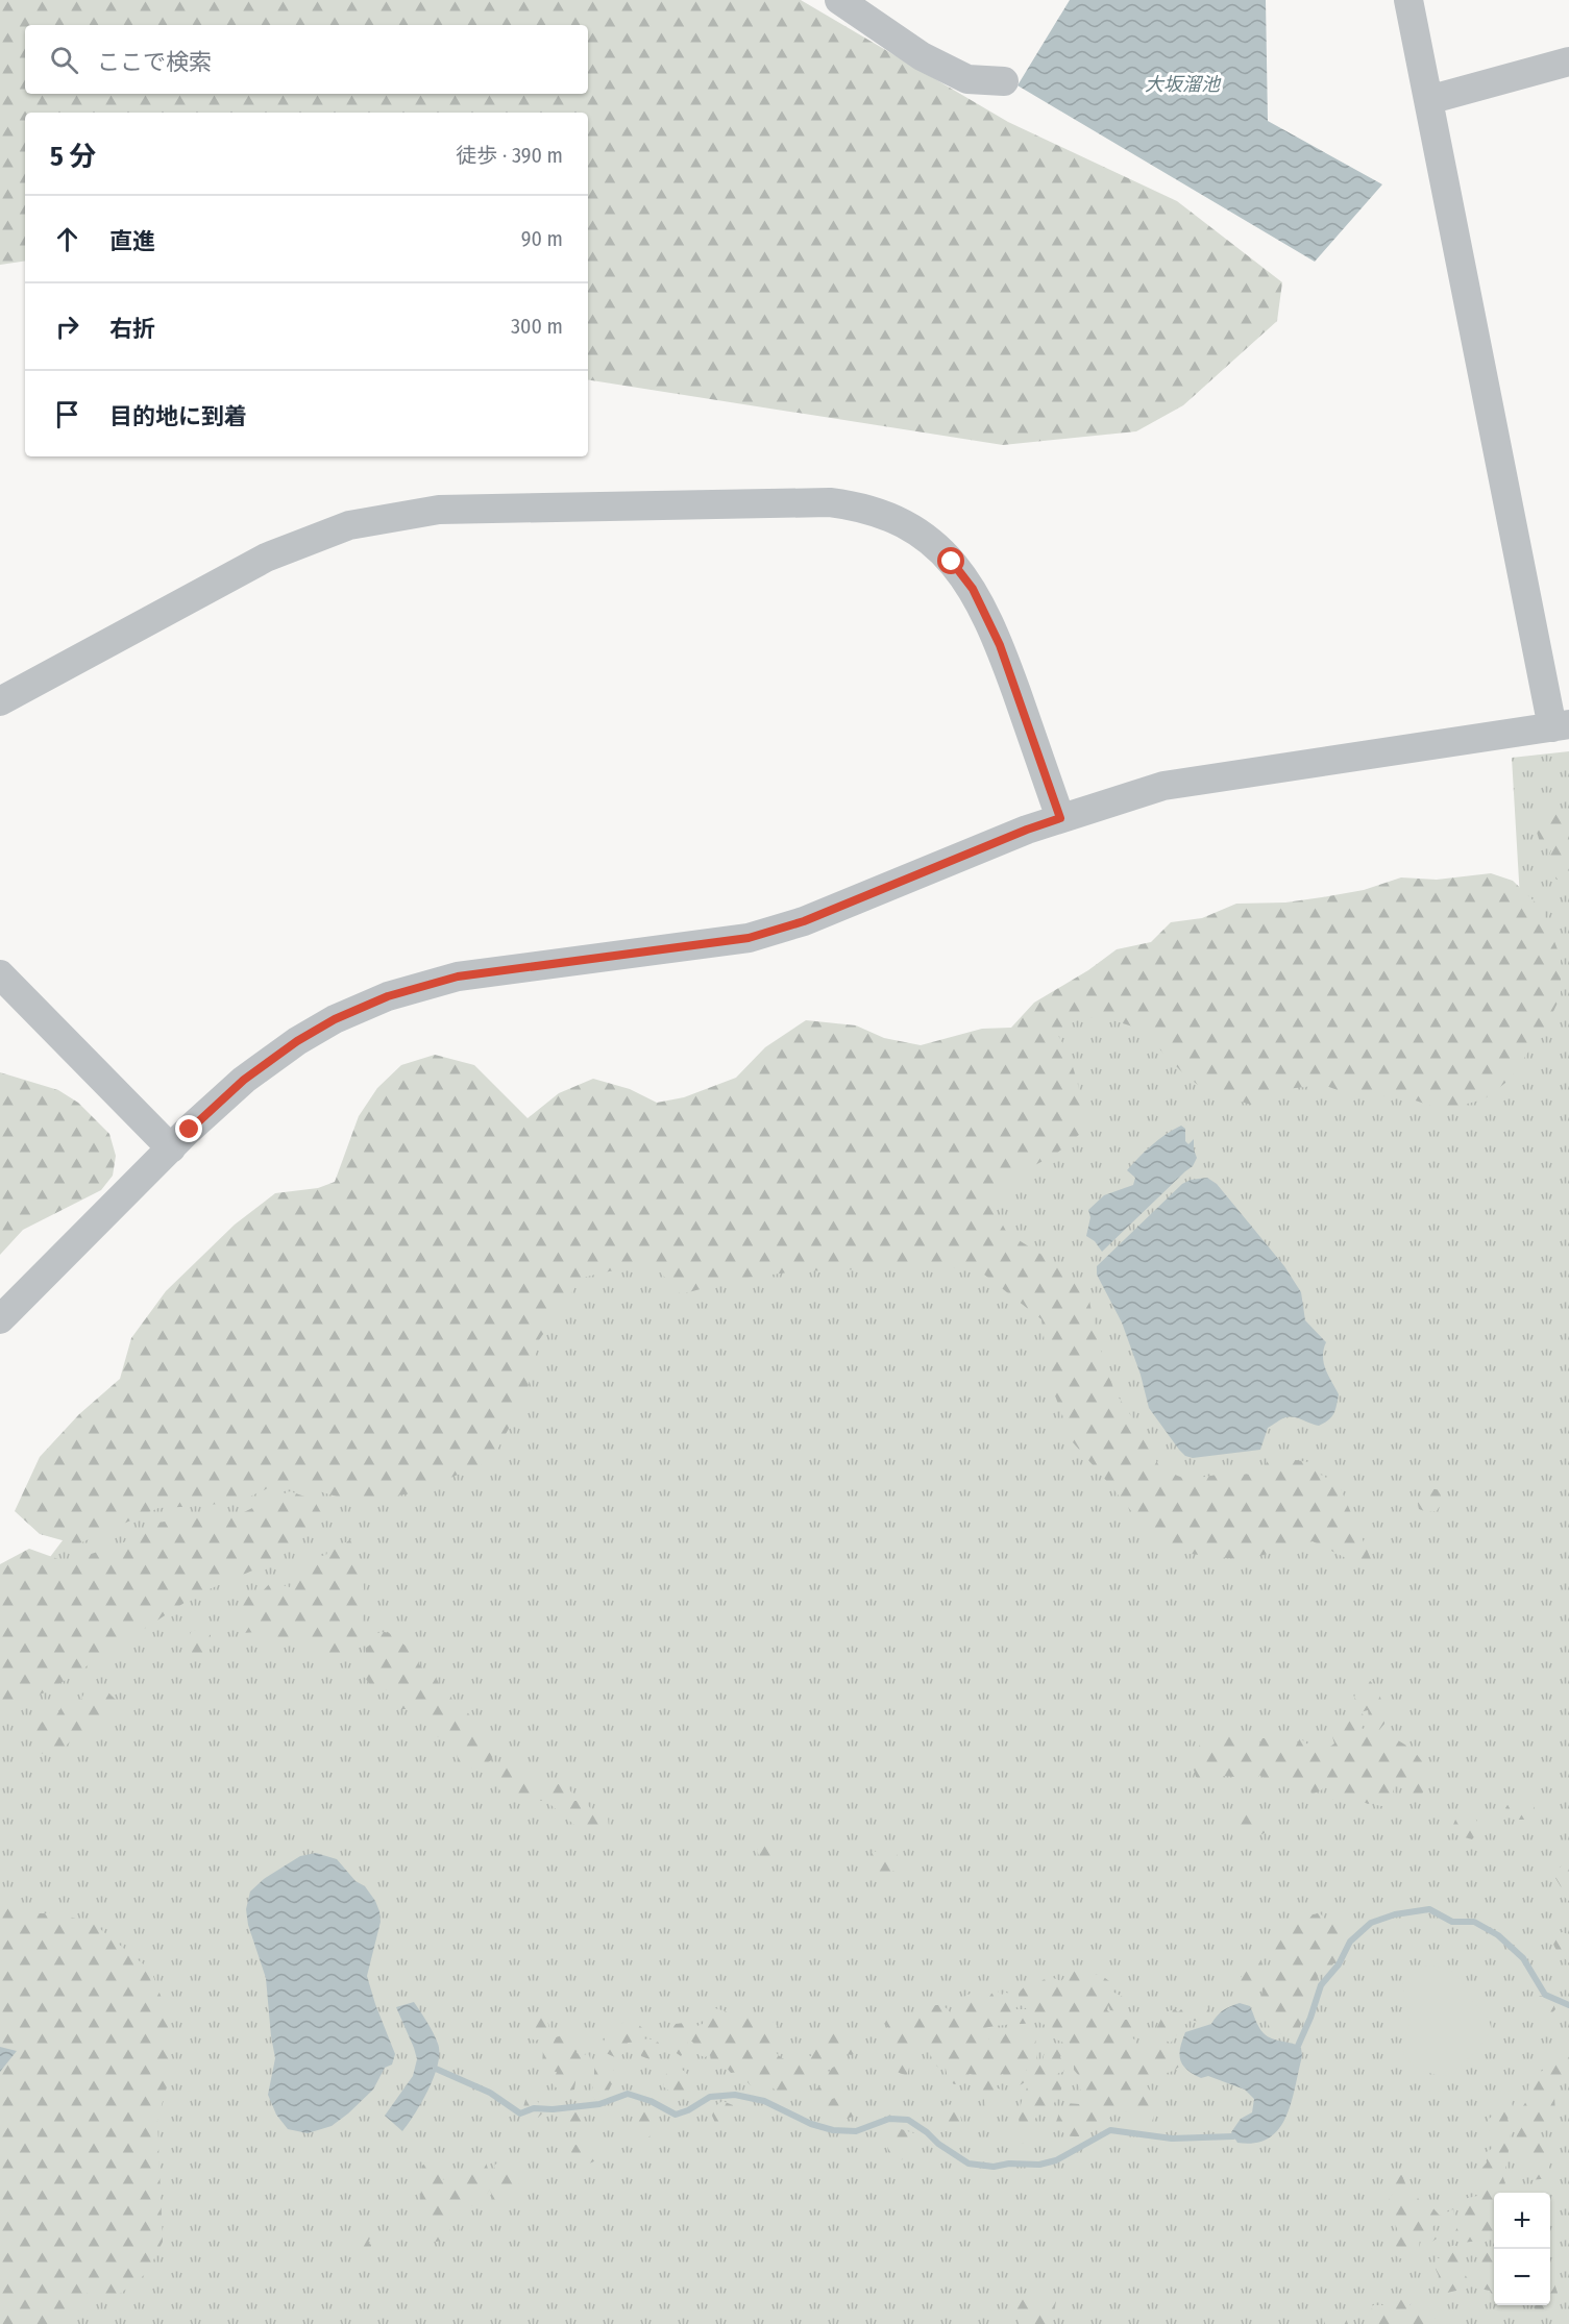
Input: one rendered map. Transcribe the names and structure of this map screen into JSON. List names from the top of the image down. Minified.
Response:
{"water":["大坂溜池"],"page":{"search":"ここで検索","heading":["5 分","徒歩 · 390 m"],"list":[["直進","90 m"],["右折","300 m"],"目的地に到着"],"map_buttons":["+","−"]}}
